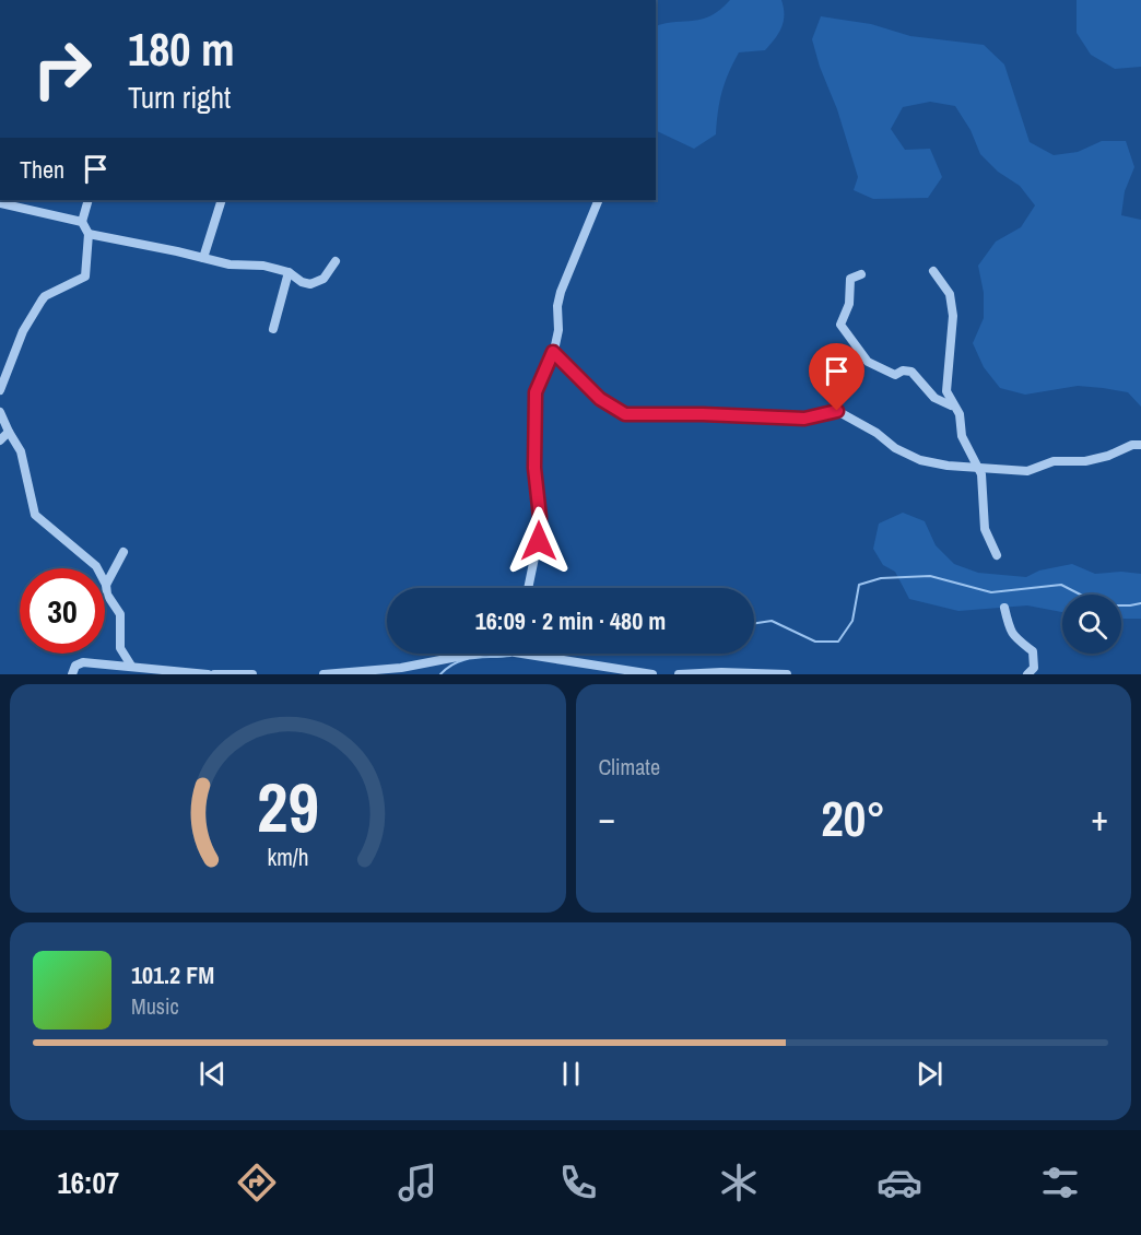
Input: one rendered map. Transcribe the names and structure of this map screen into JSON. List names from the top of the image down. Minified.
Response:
{"page":{"turn":["180 m","Turn right"],"then":"Then","limit":"30","trip":"16:09 · 2 min · 480 m","tile":"Climate","heat":["−","20°","+"],"song":["101.2 FM","Music"],"tabs":"16:07","gauge":["29","km/h"]}}
